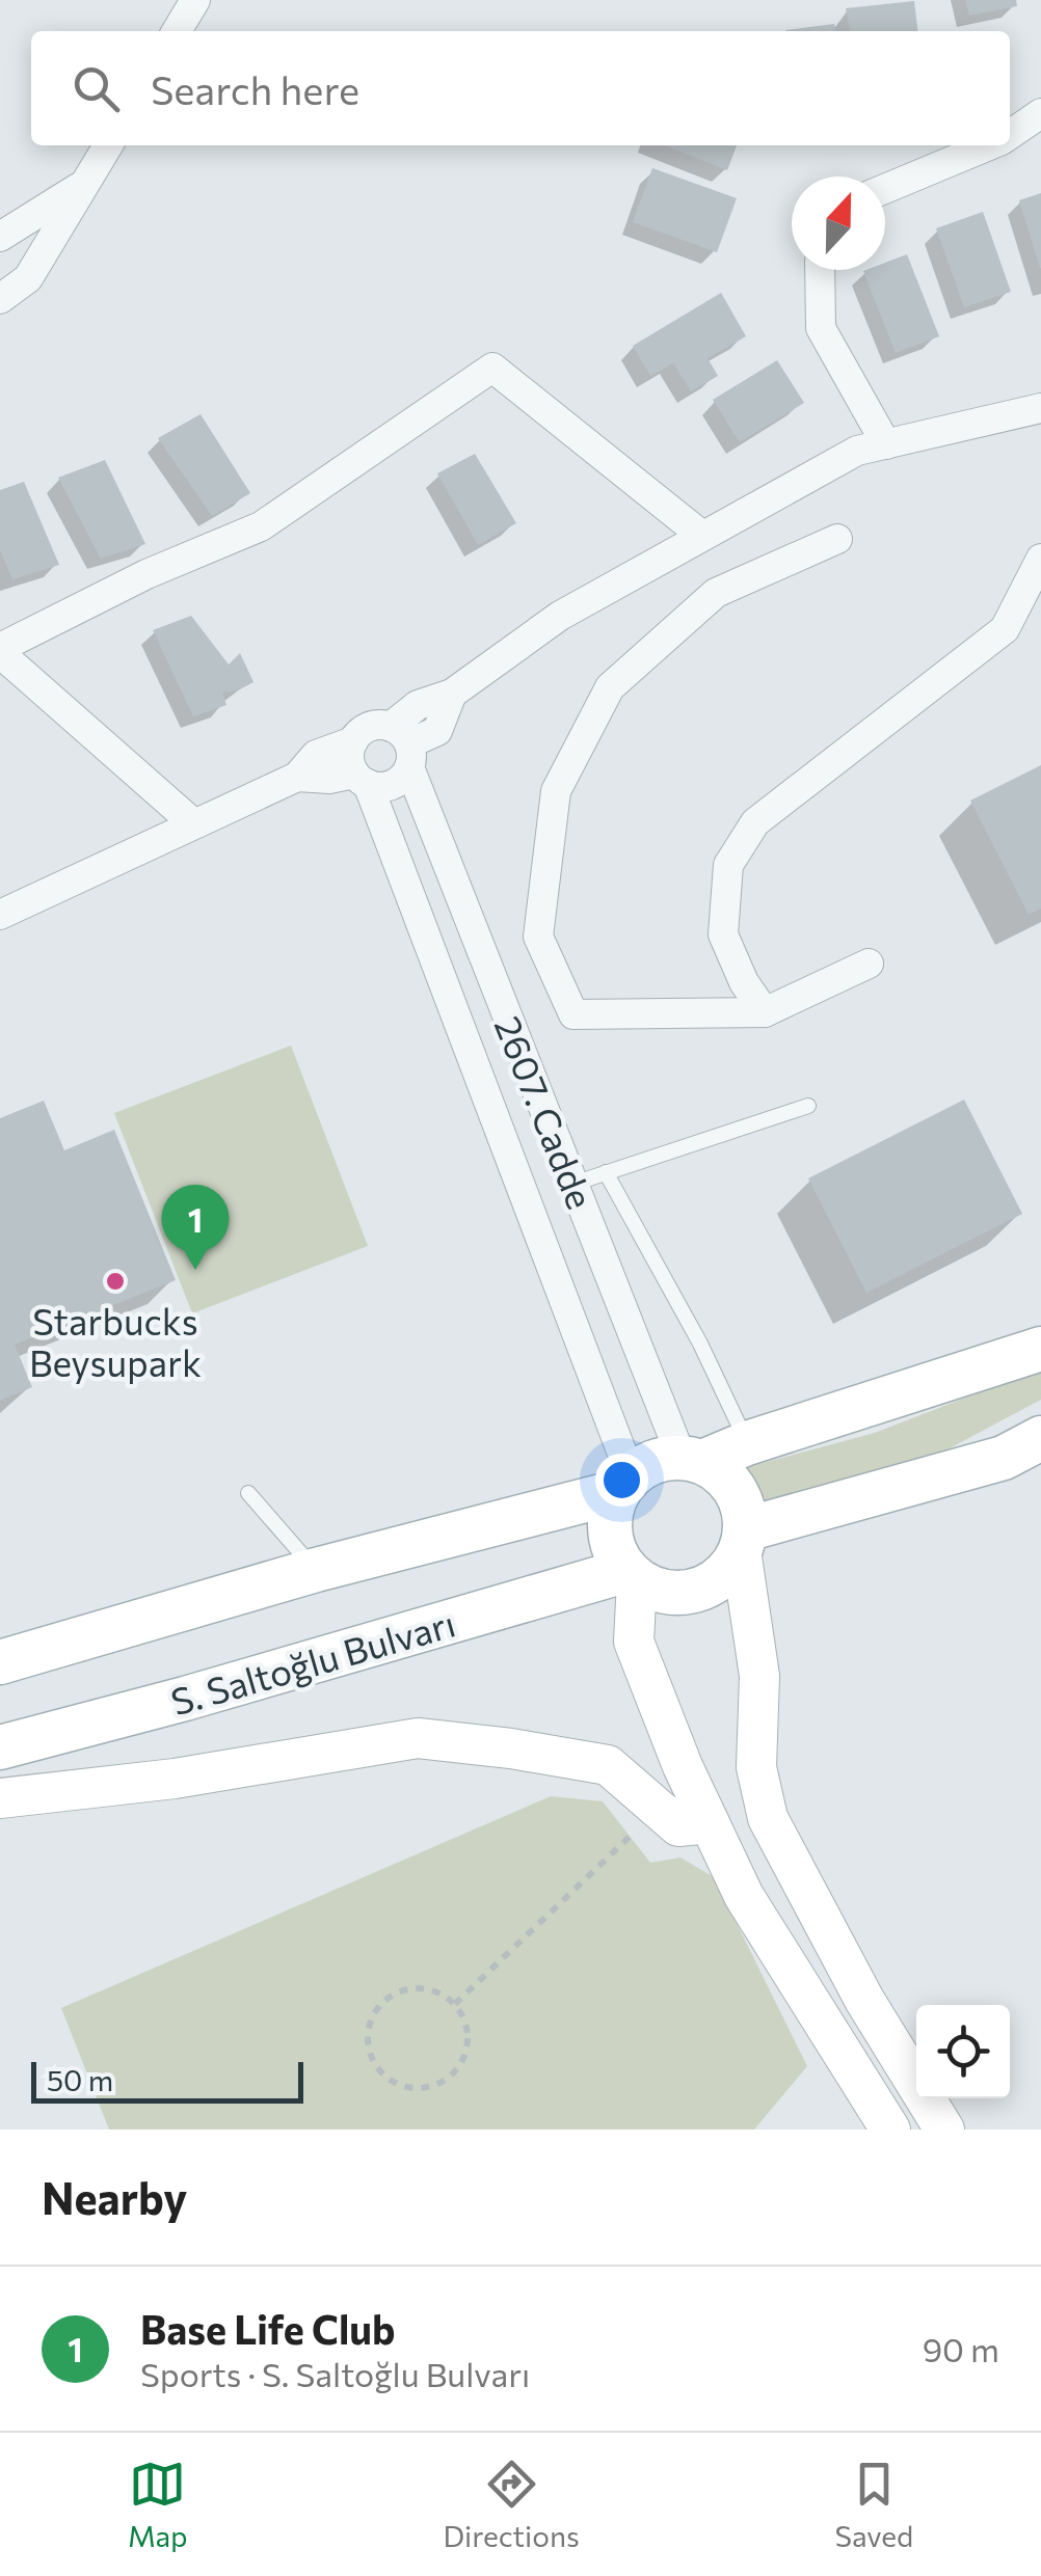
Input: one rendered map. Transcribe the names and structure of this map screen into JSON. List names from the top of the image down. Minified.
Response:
{"streets":{"main road":["S. Saltoğlu Bulvarı"],"street":["2607. Cadde"]},"crossings":[["2607. Cadde","S. Saltoğlu Bulvarı"]],"places":["Starbucks Beysupark"],"scale_bar":"50 m","north":"top","page":{"search":"Search here","pins":"1","scale":"50 m","heading":"Nearby","list":[{"mark":"1","name":"Base Life Club","note":"Sports · S. Saltoğlu Bulvarı","value":"90 m"}],"nav":["Map","Directions","Saved"]}}
